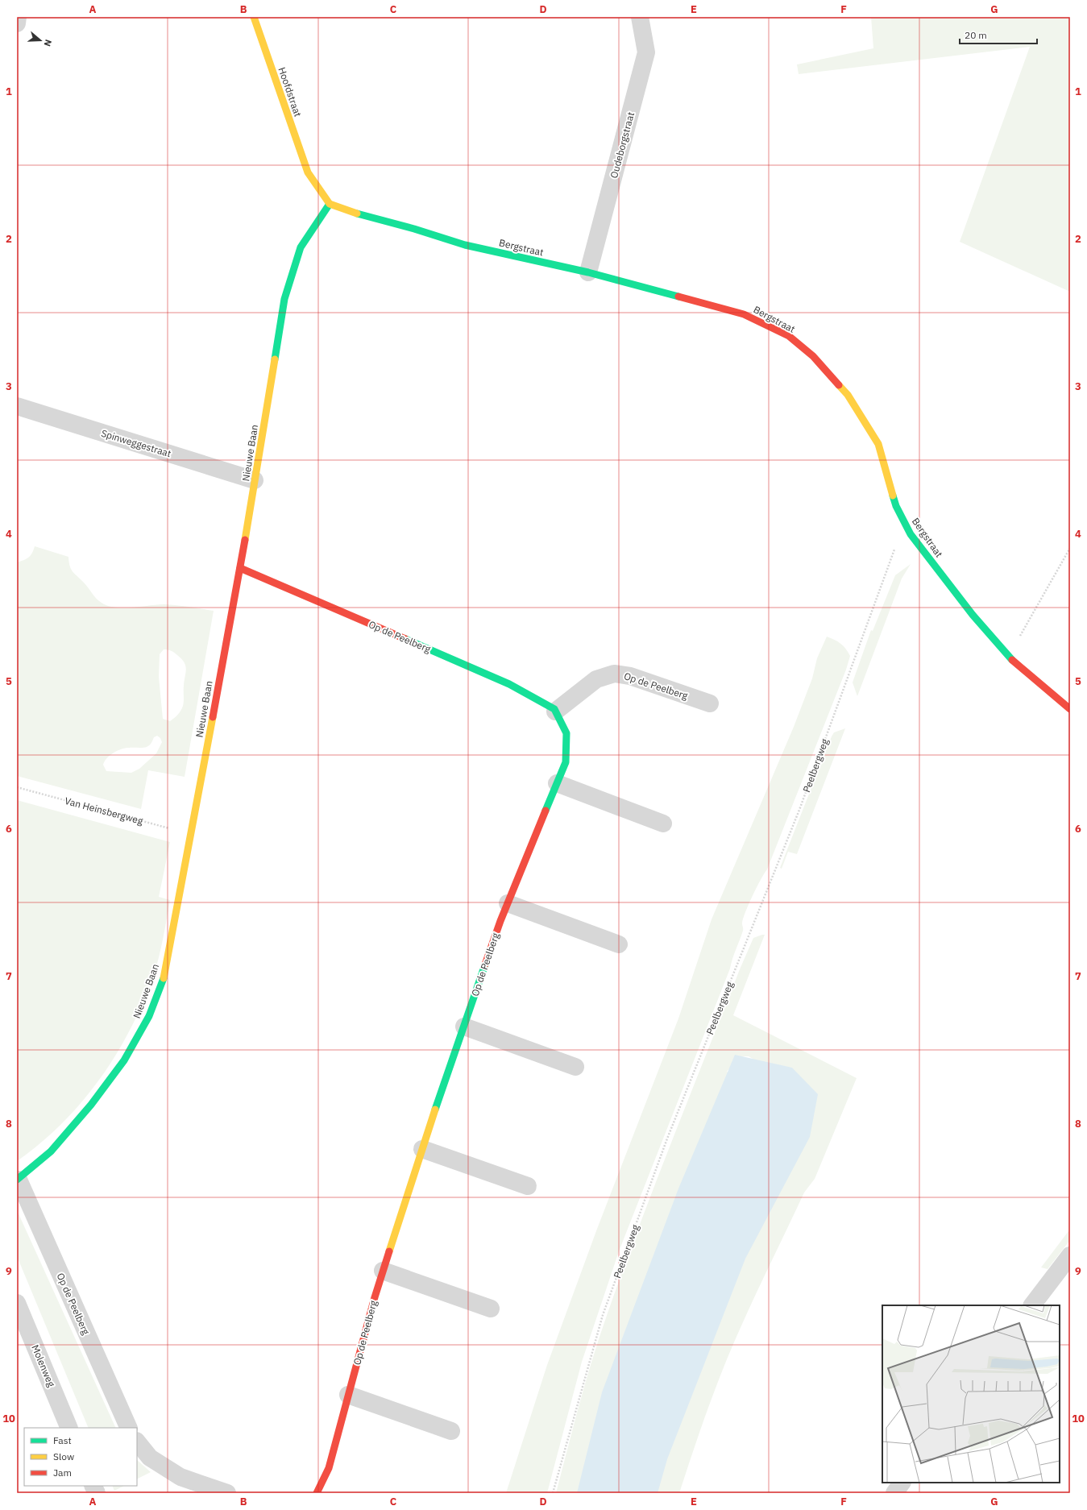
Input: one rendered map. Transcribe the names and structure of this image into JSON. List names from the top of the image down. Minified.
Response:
{"streets":{"street":["Hoofdstraat","Oudeborgstraat","Bergstraat","Spinweggestraat","Nieuwe Baan","Op de Peelberg","Molenweg"],"path":["Peelbergweg","Van Heinsbergweg"]},"crossings":[["Hoofdstraat","Bergstraat"],["Hoofdstraat","Nieuwe Baan"],["Oudeborgstraat","Bergstraat"],["Bergstraat","Nieuwe Baan"],["Bergstraat","Peelbergweg"],["Spinweggestraat","Nieuwe Baan"],["Nieuwe Baan","Op de Peelberg"],["Nieuwe Baan","Van Heinsbergweg"]],"legend":["Fast","Slow","Jam"],"scale_bar":"20 m","north":"right","grid":{"columns":["A","B","C","D","E","F","G"],"rows":["1","2","3","4","5","6","7","8","9","10"]}}
